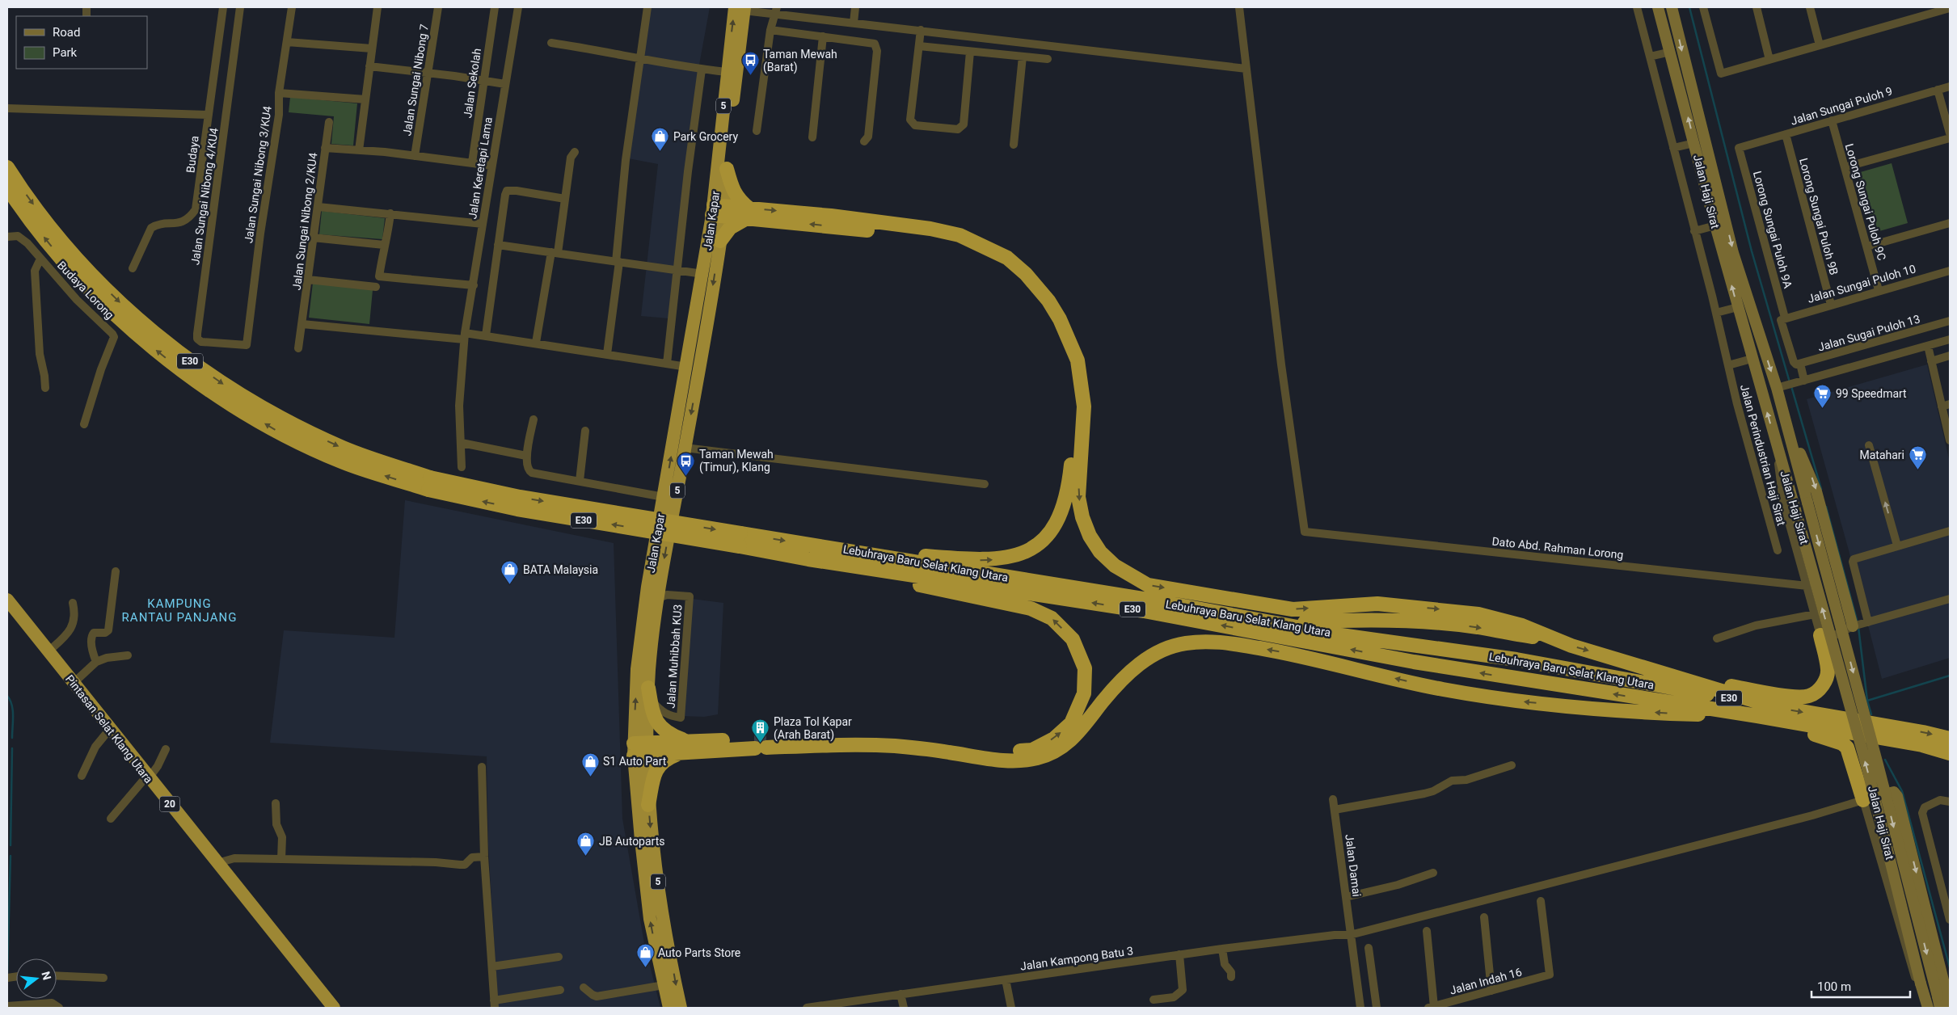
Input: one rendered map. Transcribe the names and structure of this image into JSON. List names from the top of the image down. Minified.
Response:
{"streets":{"highway":["5","Jalan Kapar","E30","Lebuhraya Baru Selat Klang Utara","Pintasan Selat Klang Utara","20"],"main road":["Jalan Haji Sirat"],"street":["Jalan Sungai Nibong 7","Jalan Sekolah","Jalan Sungai Puloh 9","Budaya","Jalan Keretapi Lama","Jalan Sungai Nibong 3/KU4","Jalan Sungai Nibong 4/KU4","Lorong Sungai Puloh 9C","Lorong Sungai Puloh 9B","Jalan Sungai Nibong 2/KU4","Lorong Sungai Puloh 9A","Jalan Sungai Puloh 10","Budaya Lorong","Jalan Sugai Puloh 13","Jalan Perindustrian Haji Sirat","Dato Abd. Rahman Lorong","Jalan Muhibbah KU3","Jalan Damai","Jalan Kampong Batu 3","Jalan Indah 16"]},"crossings":[["Jalan Sungai Puloh 9","Lorong Sungai Puloh 9C"],["Jalan Sungai Puloh 9","Lorong Sungai Puloh 9B"],["Jalan Sungai Puloh 9","Lorong Sungai Puloh 9A"],["Jalan Sungai Nibong 3/KU4","Jalan Sungai Nibong 4/KU4"],["Lorong Sungai Puloh 9C","Jalan Sungai Puloh 10"],["Lorong Sungai Puloh 9B","Jalan Sungai Puloh 10"],["Jalan Kapar","Jalan Muhibbah KU3"],["Lorong Sungai Puloh 9A","Jalan Sungai Puloh 10"],["Lorong Sungai Puloh 9A","Jalan Sugai Puloh 13"],["Jalan Damai","Jalan Kampong Batu 3"]],"districts":["KAMPUNG RANTAU PANJANG"],"places":{"bus stop":["Taman Mewah (Barat)","Taman Mewah (Timur), Klang"],"shop":["Park Grocery","BATA Malaysia","S1 Auto Part","JB Autoparts","Auto Parts Store"],"supermarket":["99 Speedmart","Matahari"],"building":["Plaza Tol Kapar (Arah Barat)"]},"legend":["Road","Park"],"scale_bar":"100 m","north":"right"}
